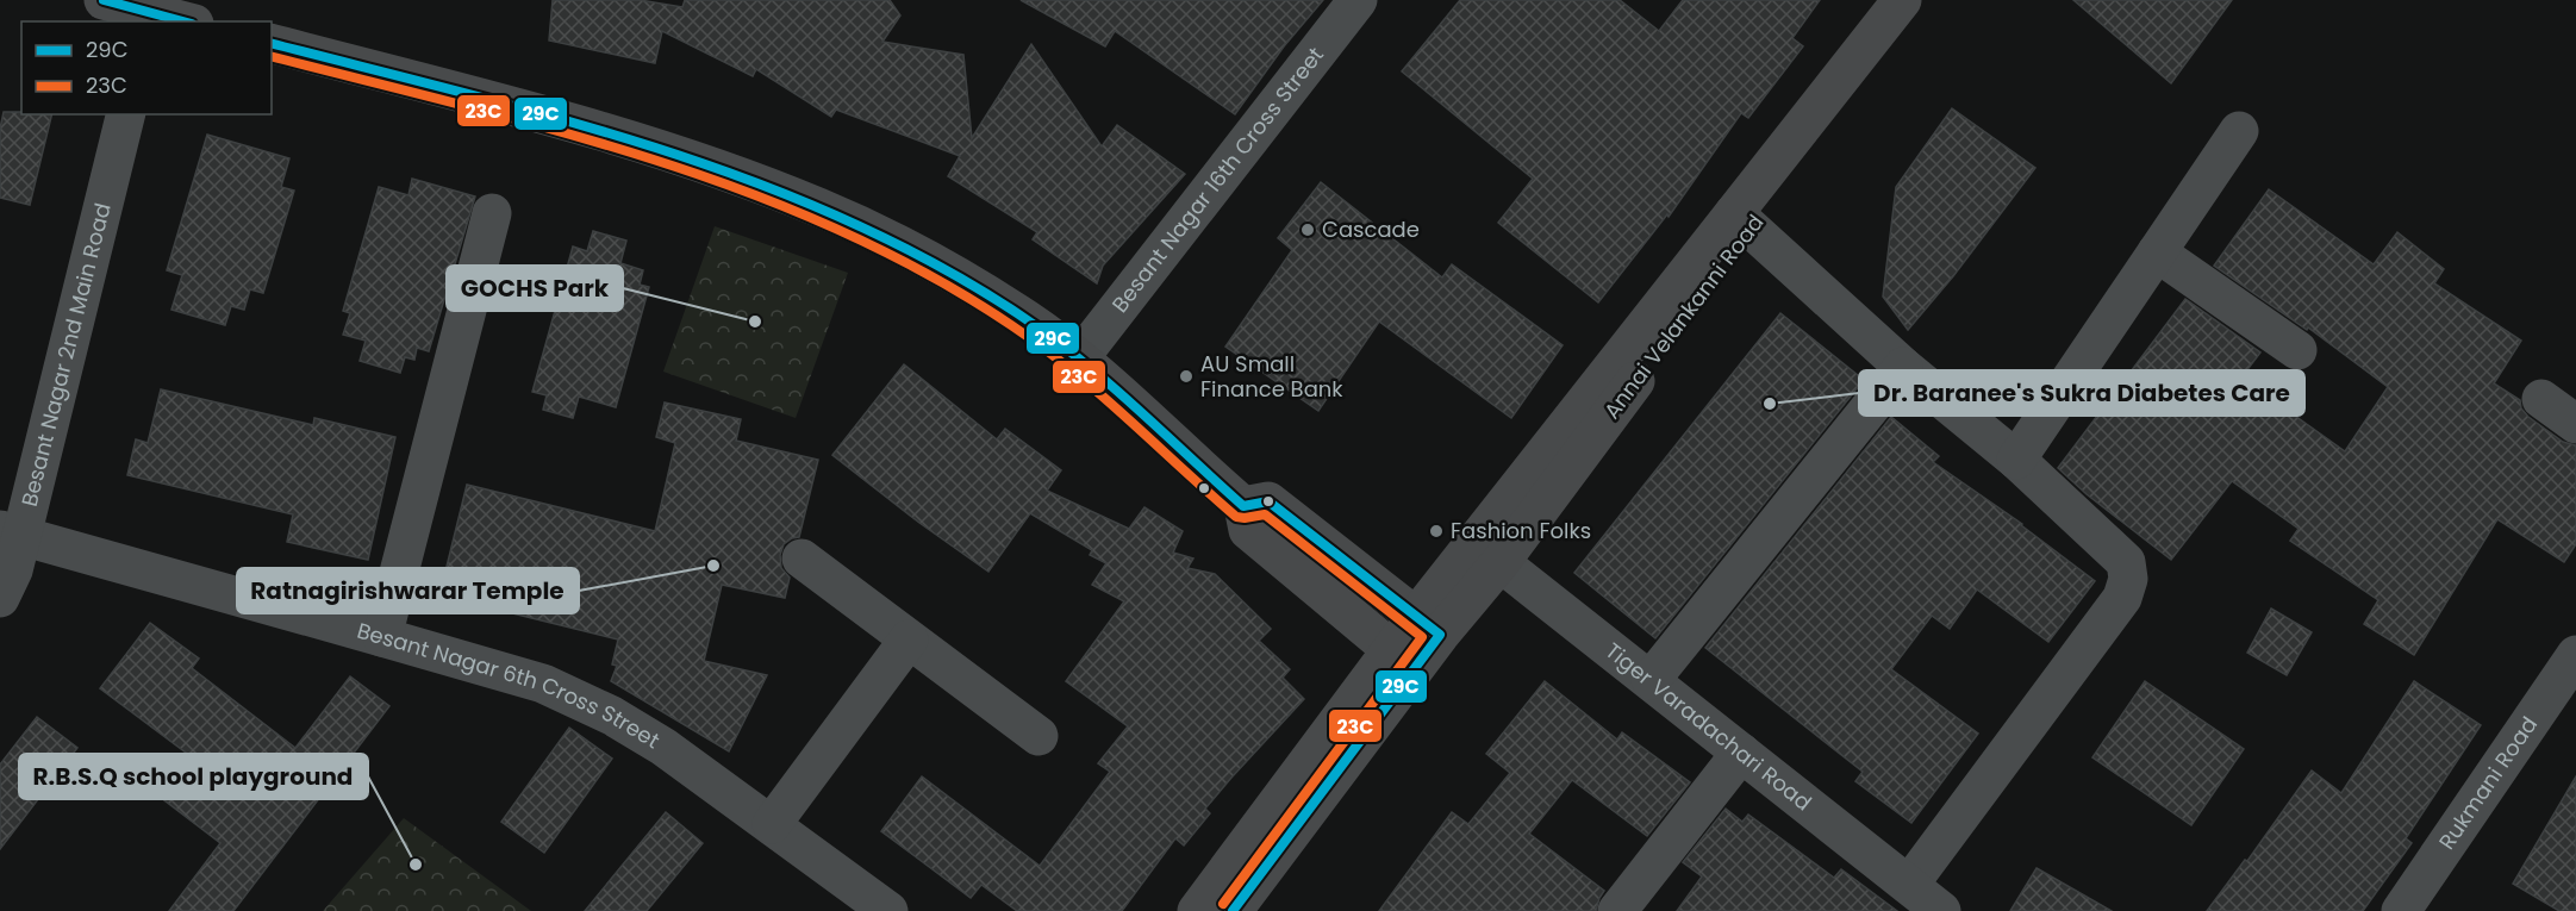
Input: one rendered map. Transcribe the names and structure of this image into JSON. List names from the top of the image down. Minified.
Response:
{"streets":{"main road":["Annai Velankanni Road"],"street":["Besant Nagar 16th Cross Street","Besant Nagar 2nd Main Road","Besant Nagar 6th Cross Street","Tiger Varadachari Road","Rukmani Road"]},"crossings":[["Annai Velankanni Road","Tiger Varadachari Road"],["Besant Nagar 2nd Main Road","Besant Nagar 6th Cross Street"]],"places":["Cascade","GOCHS Park","AU Small Finance Bank","Dr. Baranee's Sukra Diabetes Care","Fashion Folks","Ratnagirishwarar Temple","R.B.S.Q school playground"],"lines":["transit line 29C","transit line 23C"],"legend":["29C","23C"]}
